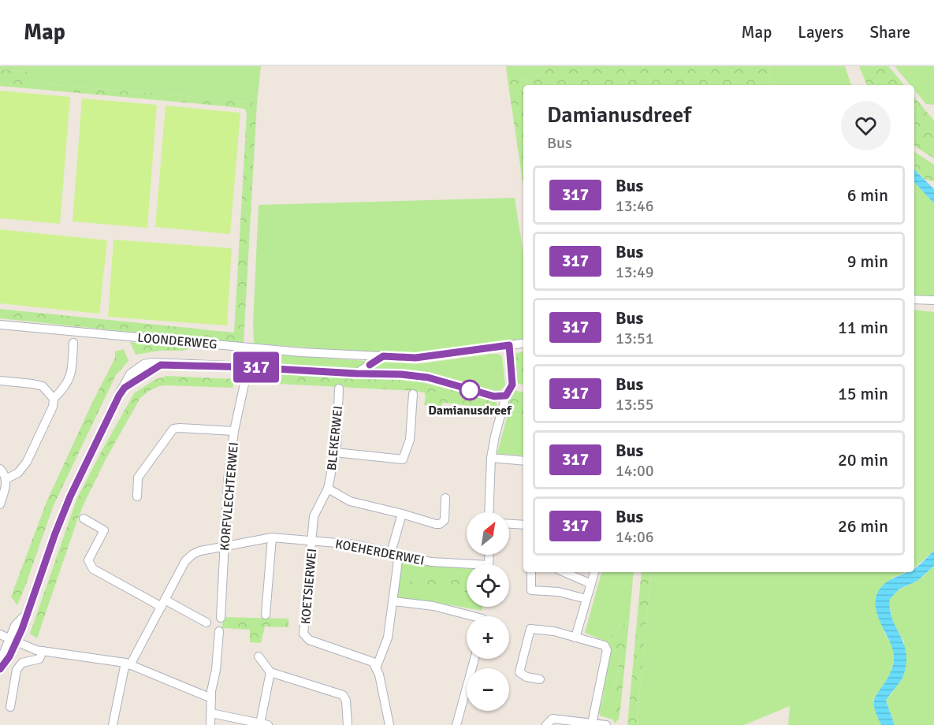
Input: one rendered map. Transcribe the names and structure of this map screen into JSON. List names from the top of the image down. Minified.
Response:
{"streets":{"street":["LOONDERWEG","BLEKERWEI","KORFVLECHTERWEI","KOEHERDERWEI","KOETSIERWEI"]},"crossings":[["LOONDERWEG","KORFVLECHTERWEI"],["BLEKERWEI","KOEHERDERWEI"],["BLEKERWEI","KOETSIERWEI"],["KORFVLECHTERWEI","KOEHERDERWEI"],["KOEHERDERWEI","KOETSIERWEI"]],"places":["Damianusdreef"],"lines":["bus line 317"],"north":"top right","page":{"header":"Map","nav":["Map","Layers","Share"],"on_map":"317","heading":["Damianusdreef","Bus"],"list":[{"mark":"317","name":"Bus","note":"13:46","value":"6 min"},{"mark":"317","name":"Bus","note":"13:49","value":"9 min"},{"mark":"317","name":"Bus","note":"13:51","value":"11 min"},{"mark":"317","name":"Bus","note":"13:55","value":"15 min"},{"mark":"317","name":"Bus","note":"14:00","value":"20 min"},{"mark":"317","name":"Bus","note":"14:06","value":"26 min"}],"map_buttons":["+","−"]}}
